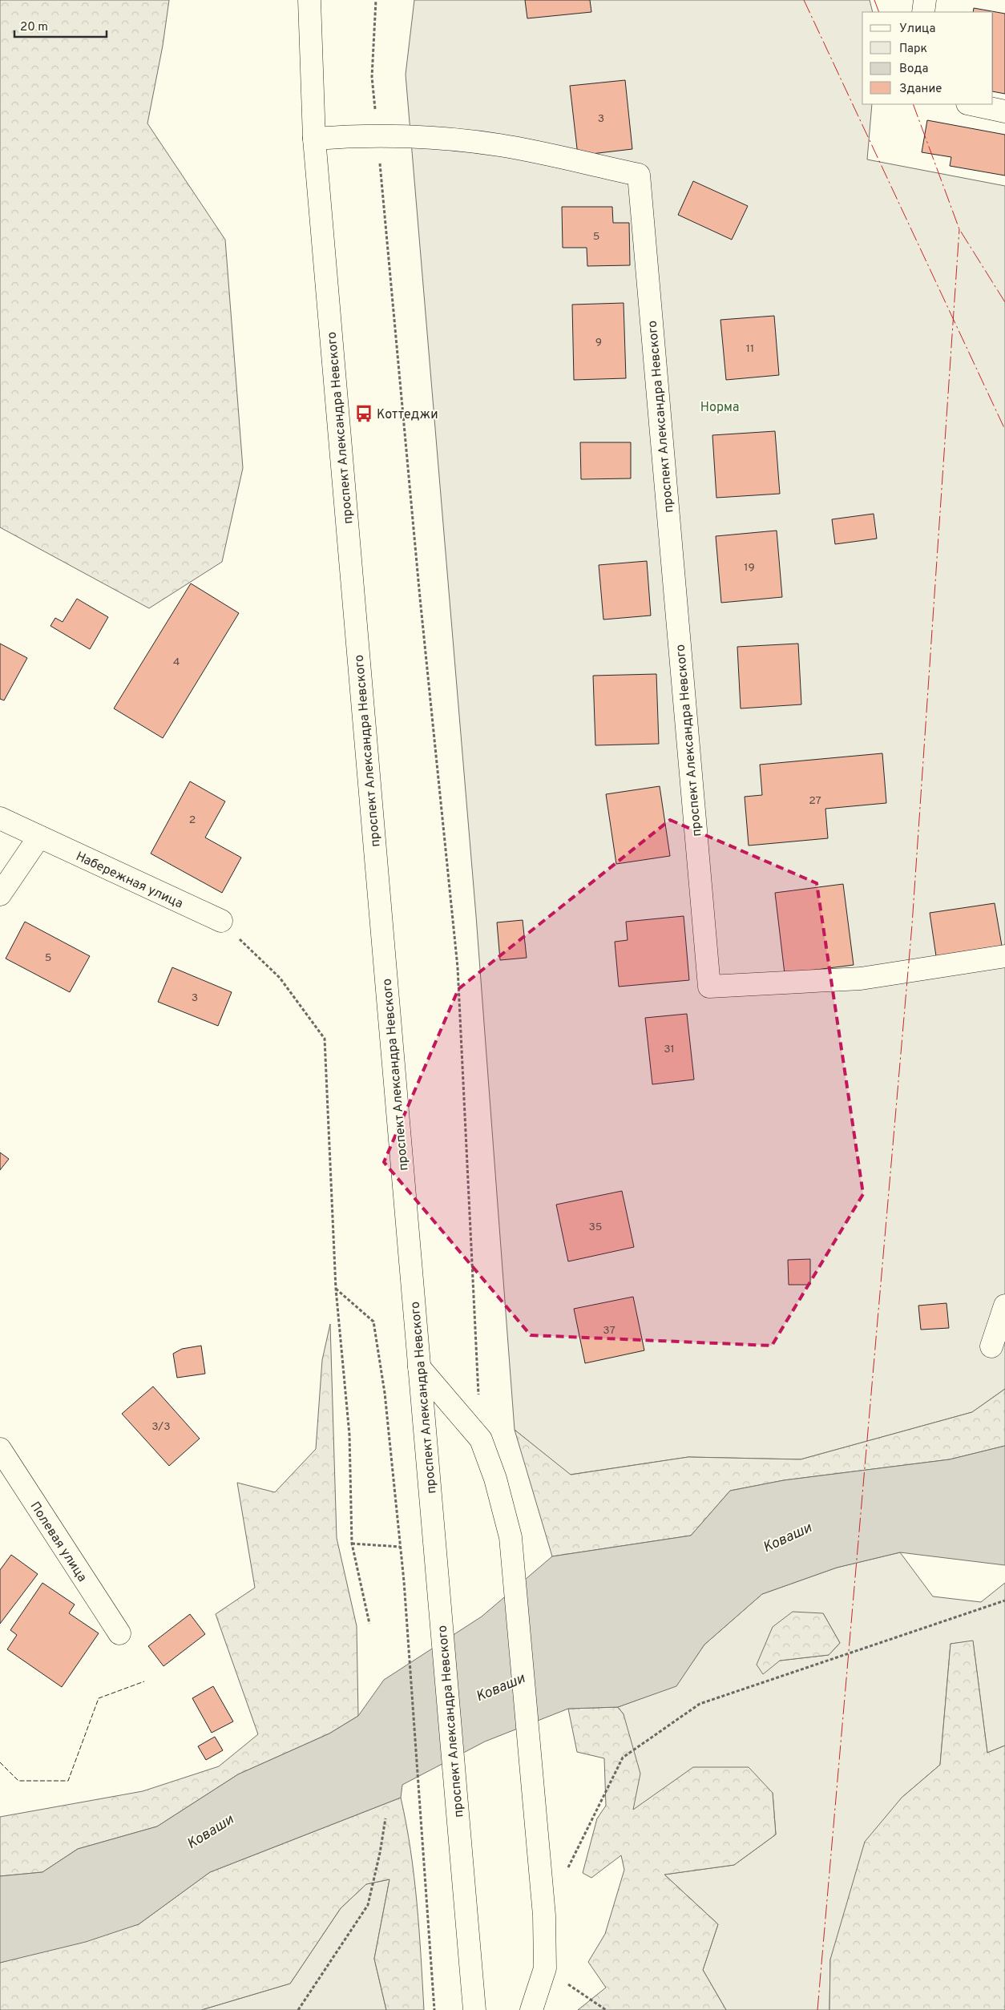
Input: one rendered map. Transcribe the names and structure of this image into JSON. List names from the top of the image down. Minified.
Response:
{"streets":{"main road":["проспект Александра Невского","Набережная улица","Полевая улица"]},"water":["Коваши"],"parks":["Норма"],"places":{"bus stop":["Коттеджи"]},"house_numbers":["3","5","9","11","19","4","27","2","5","3","31","35","37","3/3"],"legend":["Улица","Парк","Вода","Здание"],"scale_bar":"20 m"}
